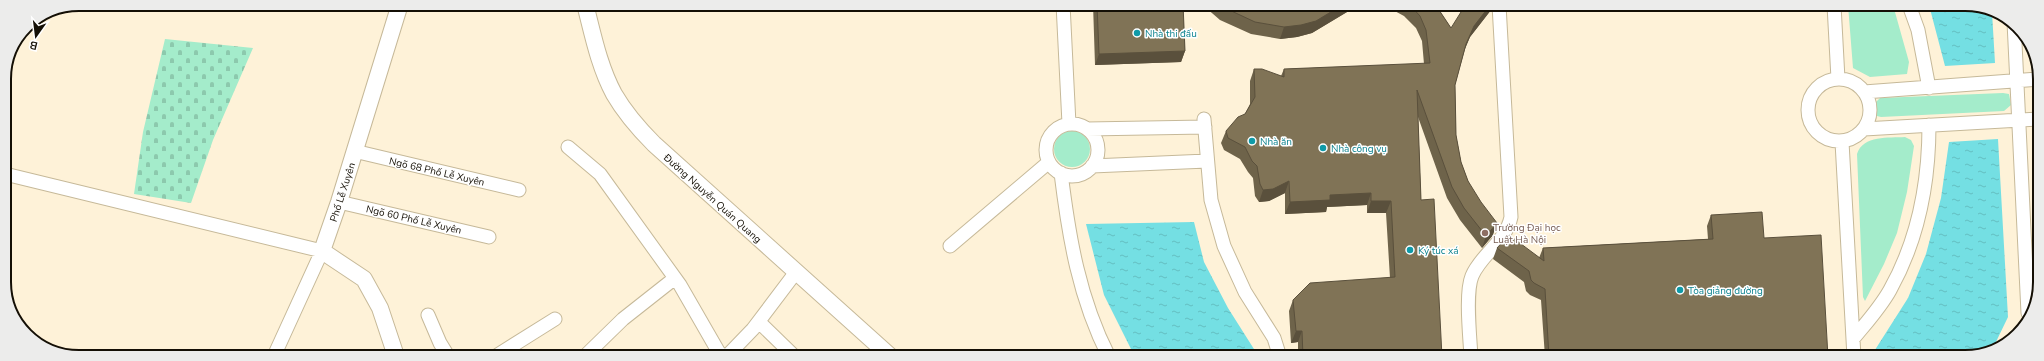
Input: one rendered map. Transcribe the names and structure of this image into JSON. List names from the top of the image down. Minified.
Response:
{"streets":{"street":["Ngõ 68 Phố Lễ Xuyên","Phố Lễ Xuyên","Đường Nguyễn Quán Quang","Ngõ 60 Phố Lễ Xuyên"]},"crossings":[["Ngõ 68 Phố Lễ Xuyên","Phố Lễ Xuyên"],["Phố Lễ Xuyên","Ngõ 60 Phố Lễ Xuyên"]],"places":["Nhà thi đấu","Nhà ăn","Nhà công vụ","Trường Đại học Luật Hà Nội","Ký túc xá","Tòa giảng đường"],"north":"bottom"}
